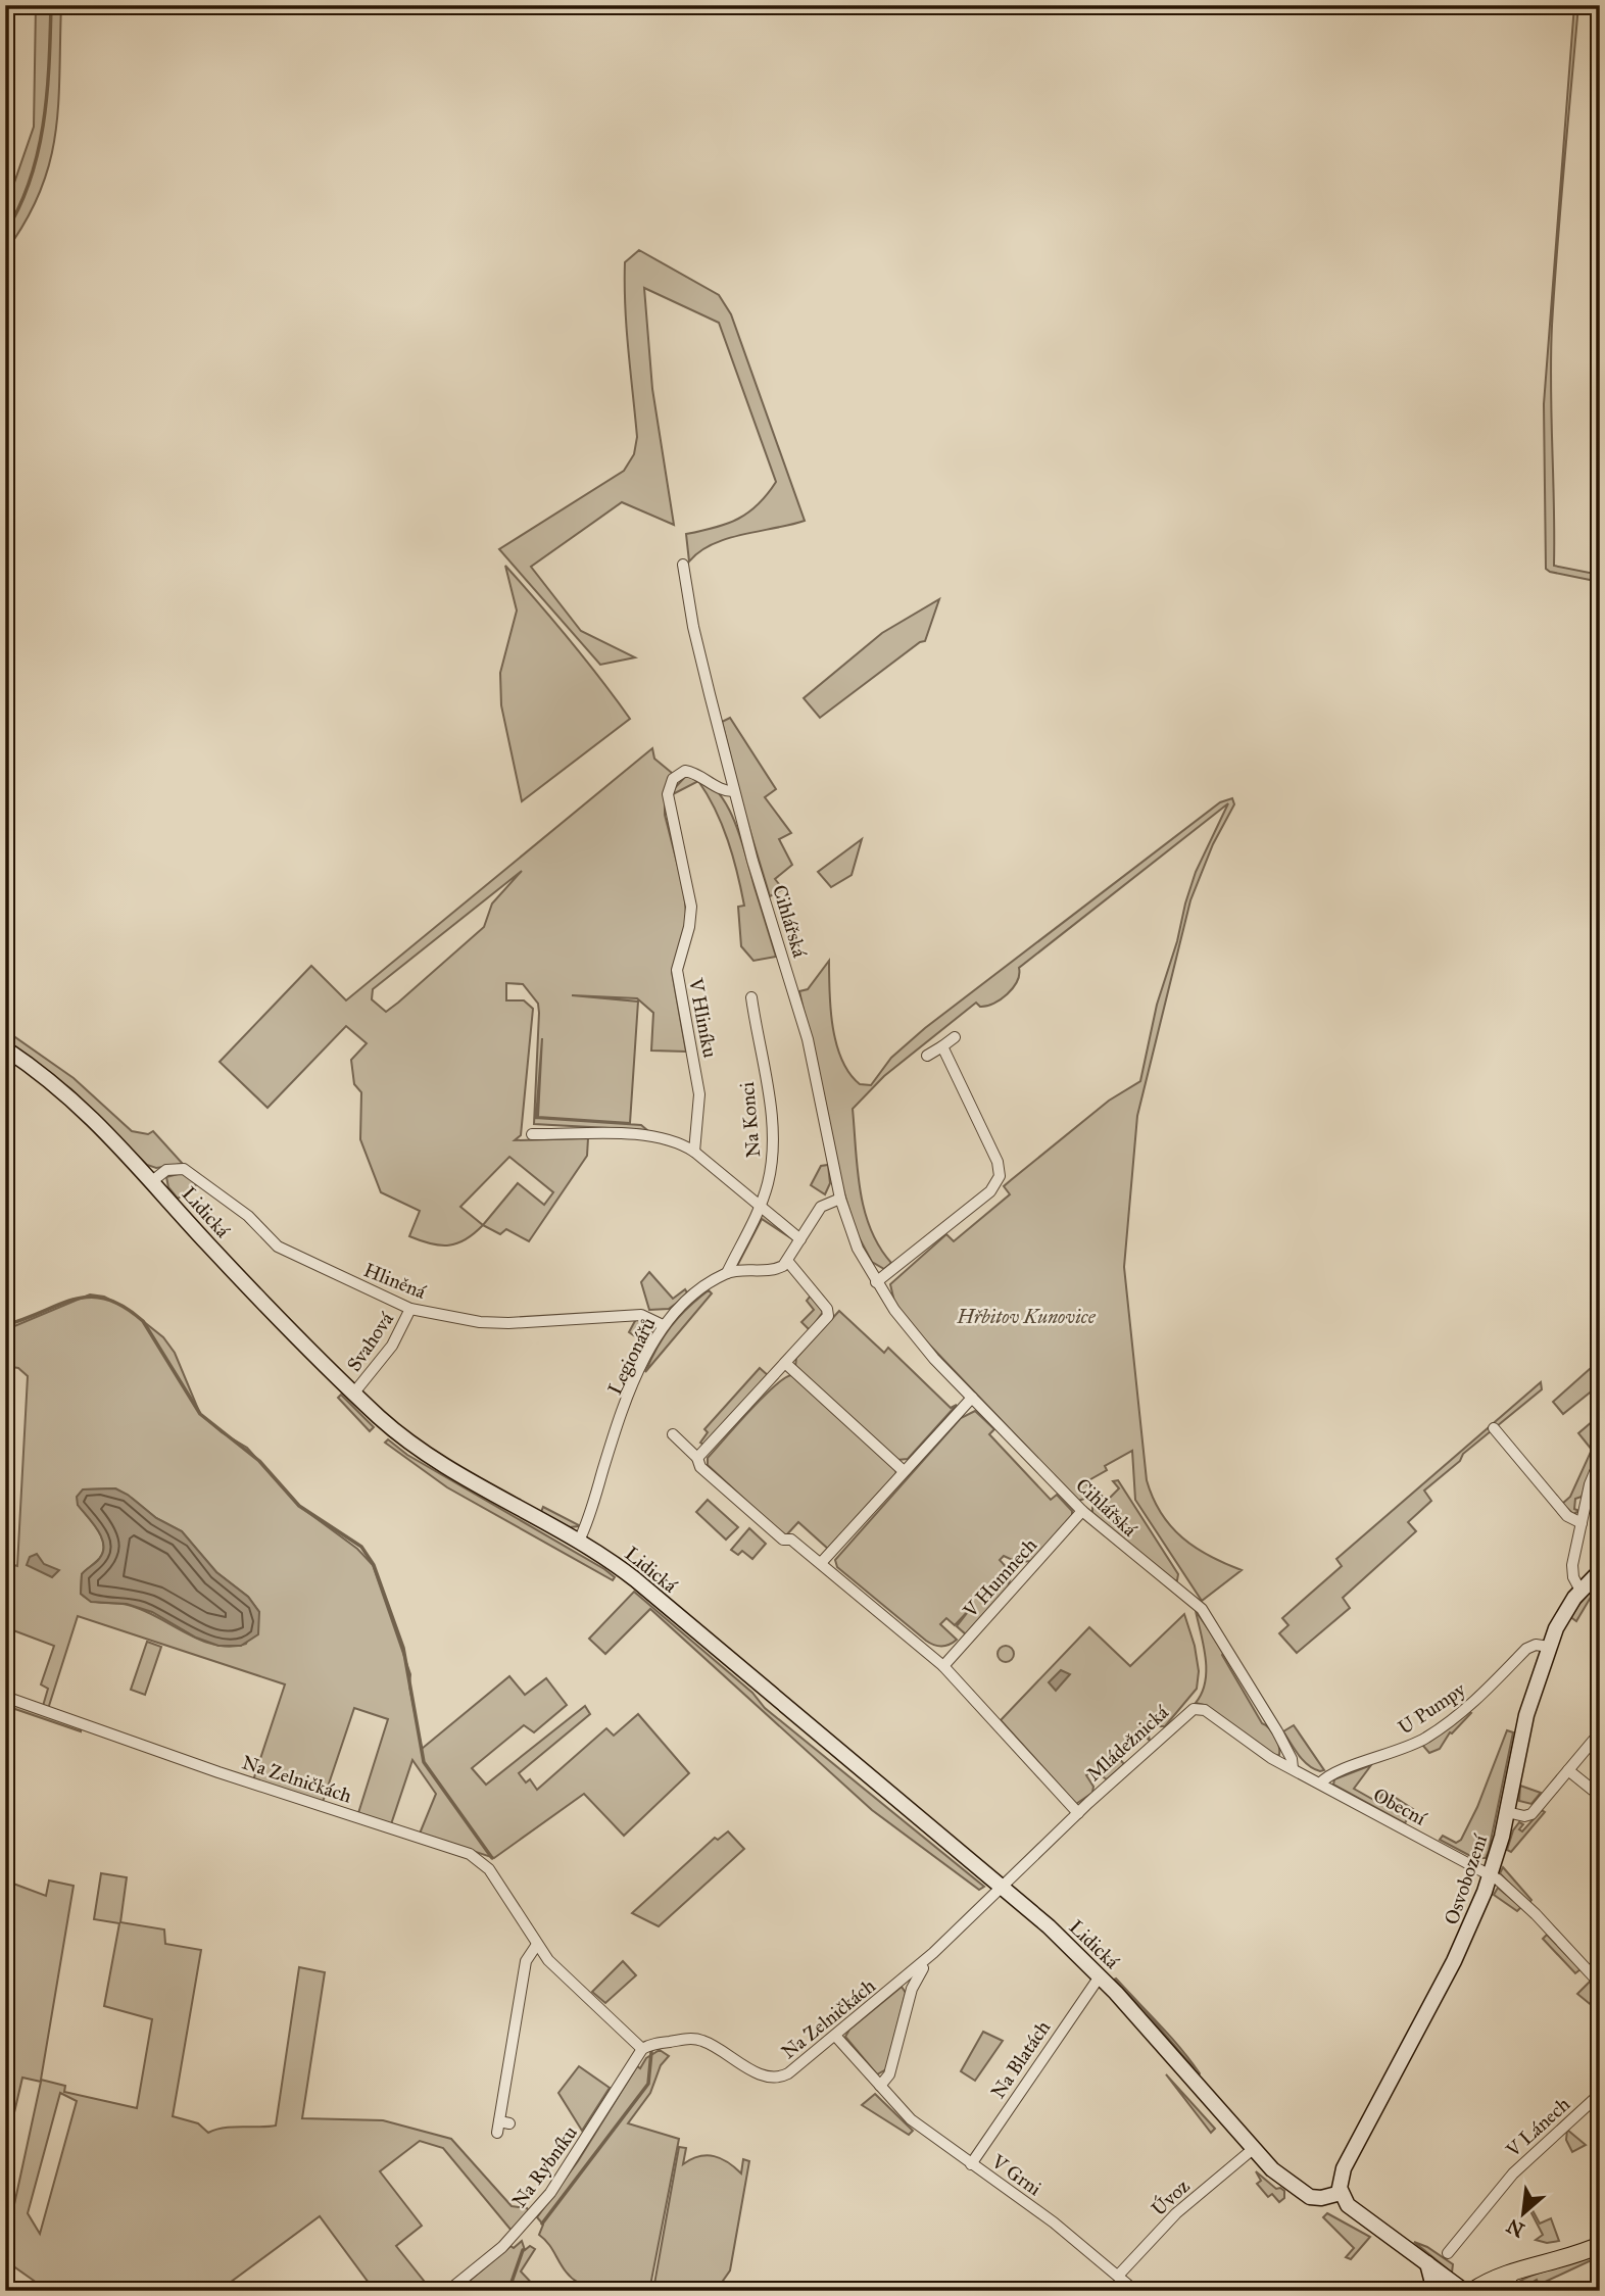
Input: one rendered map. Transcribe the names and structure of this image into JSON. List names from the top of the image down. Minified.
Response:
{"streets":{"main road":["Lidická","Osvobození"],"street":["Cihlářská","V Hliníku","Na Konci","Hliněná","Svahová","Legionářů","V Humnech","U Pumpy","Mládežnická","Na Zelničkách","Obecní","Na Blatách","V Lánech","Na Rybníku","V Grni","Úvoz"]},"crossings":[["Cihlářská","V Hliníku"],["Cihlářská","V Humnech"],["Cihlářská","Mládežnická"],["Cihlářská","Obecní"],["Na Konci","Legionářů"],["Lidická","Hliněná"],["Lidická","Svahová"],["Lidická","Legionářů"],["Lidická","Mládežnická"],["Lidická","Na Zelničkách"],["Lidická","Osvobození"],["Lidická","Na Blatách"],["Lidická","Úvoz"],["Hliněná","Svahová"],["Hliněná","Legionářů"],["U Pumpy","Obecní"],["U Pumpy","Osvobození"],["Mládežnická","Na Zelničkách"],["Mládežnická","Obecní"],["Na Zelničkách","Na Rybníku"],["Na Zelničkách","V Grni"],["Obecní","Osvobození"],["Na Blatách","V Grni"],["V Grni","Úvoz"]],"parks":["Hřbitov Kunovice"],"north":"bottom left"}
